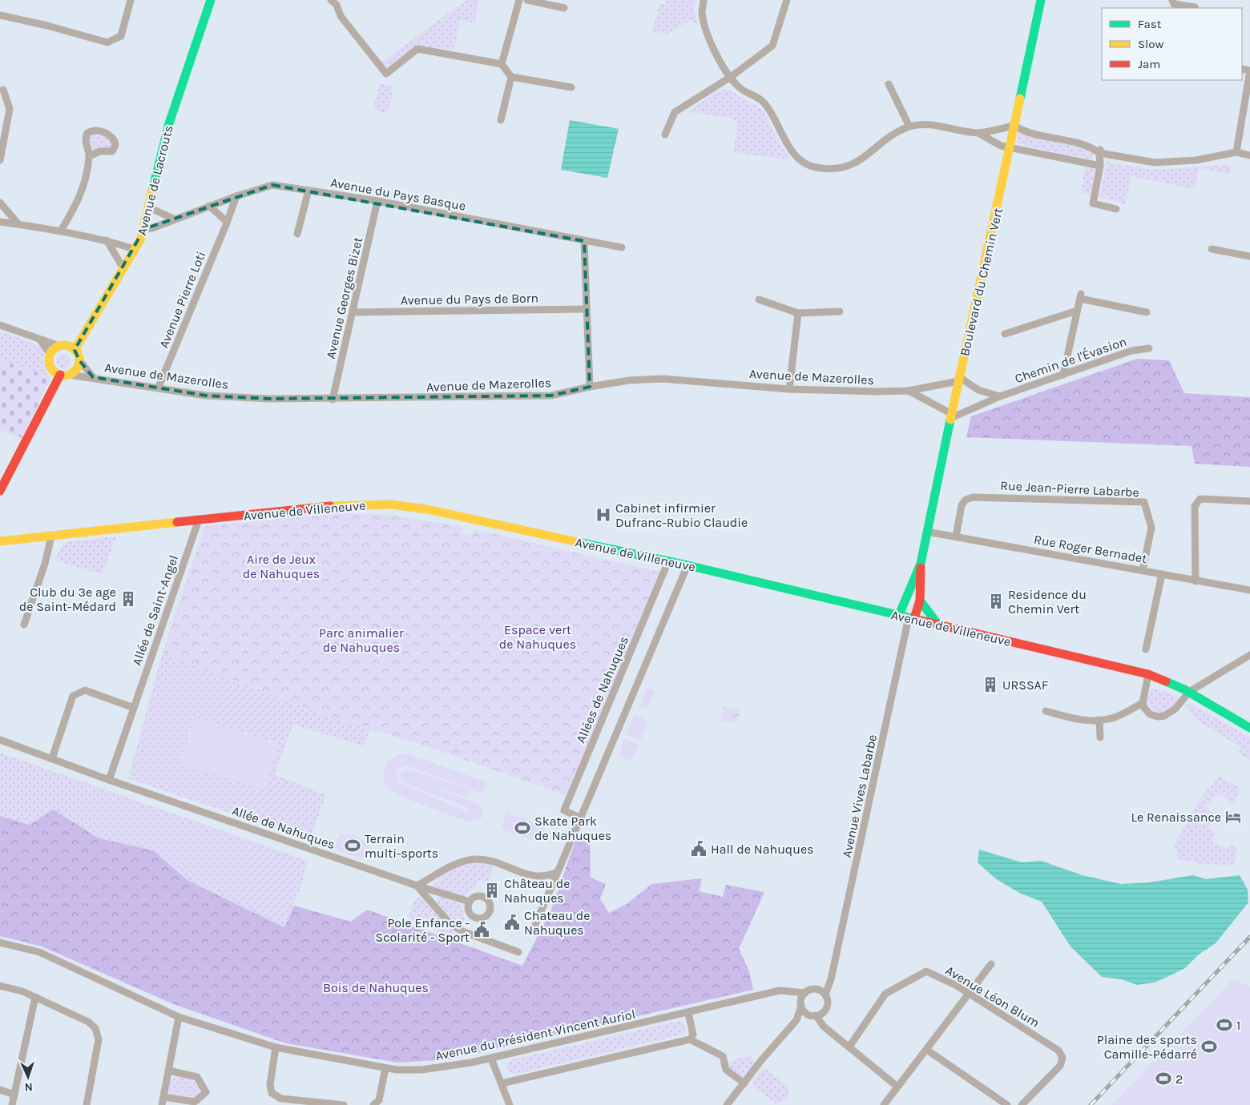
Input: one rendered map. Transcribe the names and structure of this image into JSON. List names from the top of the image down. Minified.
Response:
{"streets":{"street":["Avenue de Lacrouts","Avenue du Pays Basque","Boulevard du Chemin Vert","Avenue Georges Bizet","Avenue du Pays de Born","Avenue Pierre Loti","Chemin de l'Évasion","Avenue de Mazerolles","Rue Jean-Pierre Labarbe","Avenue de Villeneuve","Rue Roger Bernadet","Allée de Saint-Angel","Allées de Nahuques","Avenue Vives Labarbe","Allée de Nahuques","Avenue Léon Blum","Avenue du Président Vincent Auriol"]},"crossings":[["Avenue de Lacrouts","Avenue du Pays Basque"],["Avenue de Lacrouts","Avenue de Mazerolles"],["Avenue du Pays Basque","Avenue Georges Bizet"],["Avenue du Pays Basque","Avenue Pierre Loti"],["Boulevard du Chemin Vert","Chemin de l'Évasion"],["Boulevard du Chemin Vert","Avenue de Mazerolles"],["Boulevard du Chemin Vert","Avenue de Villeneuve"],["Boulevard du Chemin Vert","Rue Roger Bernadet"],["Boulevard du Chemin Vert","Avenue Vives Labarbe"],["Avenue Georges Bizet","Avenue du Pays de Born"],["Avenue Georges Bizet","Avenue de Mazerolles"],["Avenue Pierre Loti","Avenue de Mazerolles"],["Chemin de l'Évasion","Avenue de Mazerolles"],["Rue Jean-Pierre Labarbe","Rue Roger Bernadet"],["Avenue de Villeneuve","Allée de Saint-Angel"],["Avenue de Villeneuve","Allées de Nahuques"],["Avenue de Villeneuve","Avenue Vives Labarbe"],["Allée de Saint-Angel","Allée de Nahuques"],["Avenue Vives Labarbe","Avenue du Président Vincent Auriol"]],"parks":["Aire de Jeux de Nahuques","Espace vert de Nahuques","Parc animalier de Nahuques","Bois de Nahuques"],"places":{"hospital":["Cabinet infirmier Dufranc-Rubio Claudie"],"building":["Club du 3e age de Saint-Médard","Residence du Chemin Vert","URSSAF","Château de Nahuques"],"hotel":["Le Renaissance"],"sports":["Skate Park de Nahuques","Terrain multi-sports","1","Plaine des sports Camille-Pédarré","2"],"public building":["Hall de Nahuques","Chateau de Nahuques","Pole Enfance - Scolarité - Sport"]},"legend":["Fast","Slow","Jam"],"north":"bottom"}
